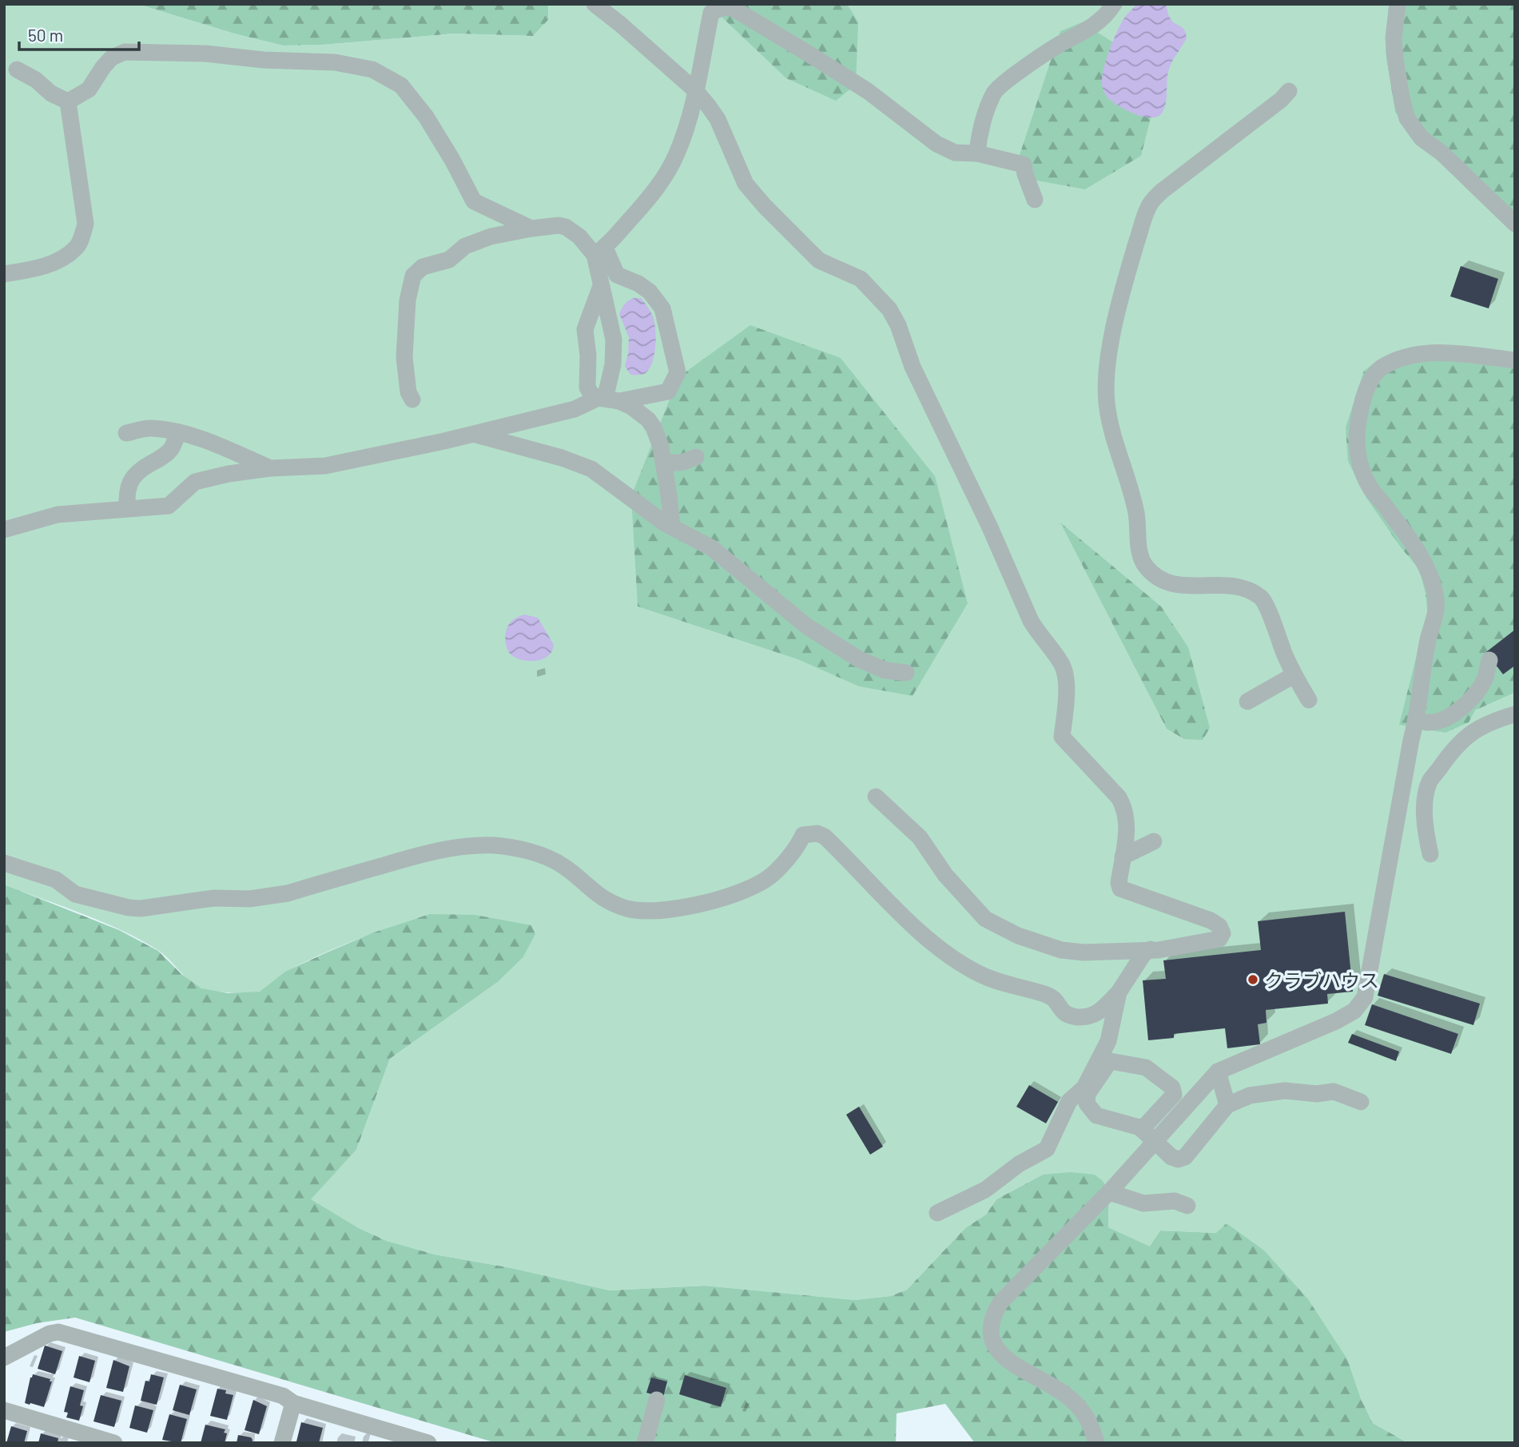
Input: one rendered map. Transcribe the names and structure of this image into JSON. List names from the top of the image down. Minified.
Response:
{"places":["クラブハウス"],"scale_bar":"50 m"}
